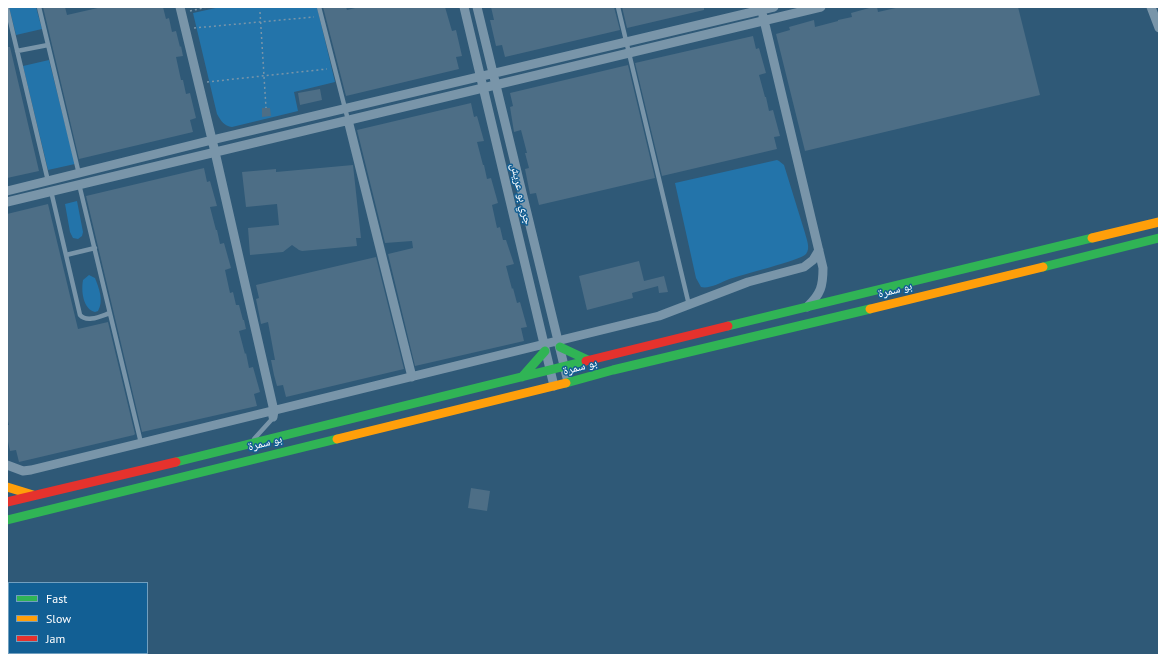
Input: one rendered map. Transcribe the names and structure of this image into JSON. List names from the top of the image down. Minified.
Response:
{"streets":{"street":["جري بو عريش","بو سمرة"]},"crossings":[["جري بو عريش","بو سمرة"]],"legend":["Fast","Slow","Jam"]}
